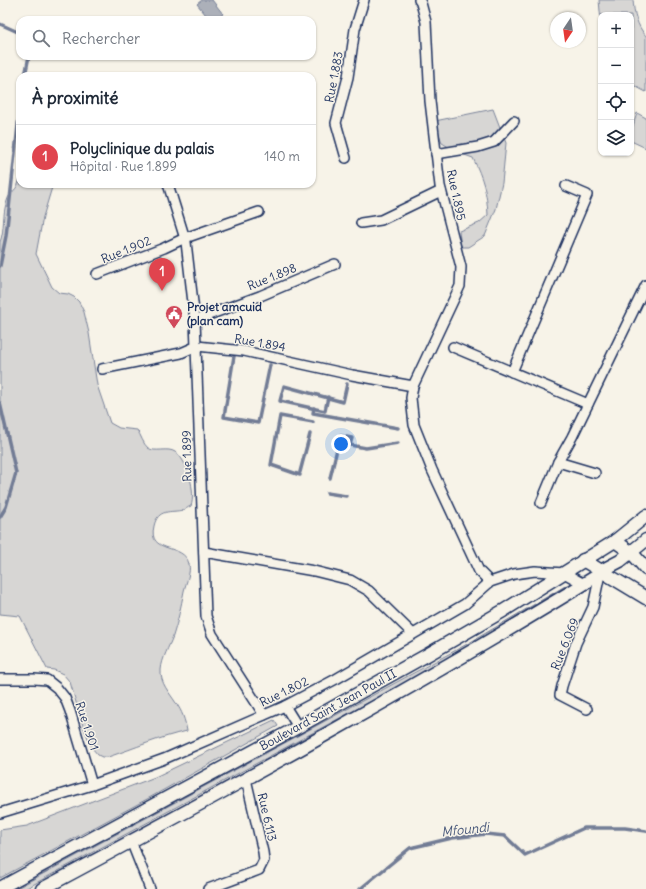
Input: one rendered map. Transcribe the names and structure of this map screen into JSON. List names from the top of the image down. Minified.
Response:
{"streets":{"main road":["Boulevard Saint Jean Paul II"],"street":["Rue 1.883","Rue 1.895","Rue 1.902","Rue 1.898","Rue 1.894","Rue 1.899","Rue 6.069","Rue 1.802","Rue 1.901","Rue 6.113"]},"crossings":[["Rue 1.895","Rue 1.894"],["Rue 1.902","Rue 1.899"],["Rue 1.898","Rue 1.899"],["Rue 1.894","Rue 1.899"],["Rue 1.899","Rue 1.802"],["Rue 6.069","Boulevard Saint Jean Paul II"],["Rue 1.802","Boulevard Saint Jean Paul II"],["Rue 1.802","Rue 1.901"],["Boulevard Saint Jean Paul II","Rue 6.113"]],"water":["Mfoundi"],"places":{"public building":["Projet amcuid (plan cam)"]},"north":"bottom","page":{"map_buttons":["+","−"],"search":"Rechercher","heading":"À proximité","list":[{"mark":"1","name":"Polyclinique du palais","note":"Hôpital · Rue 1.899","value":"140 m"}],"pins":"1"}}
